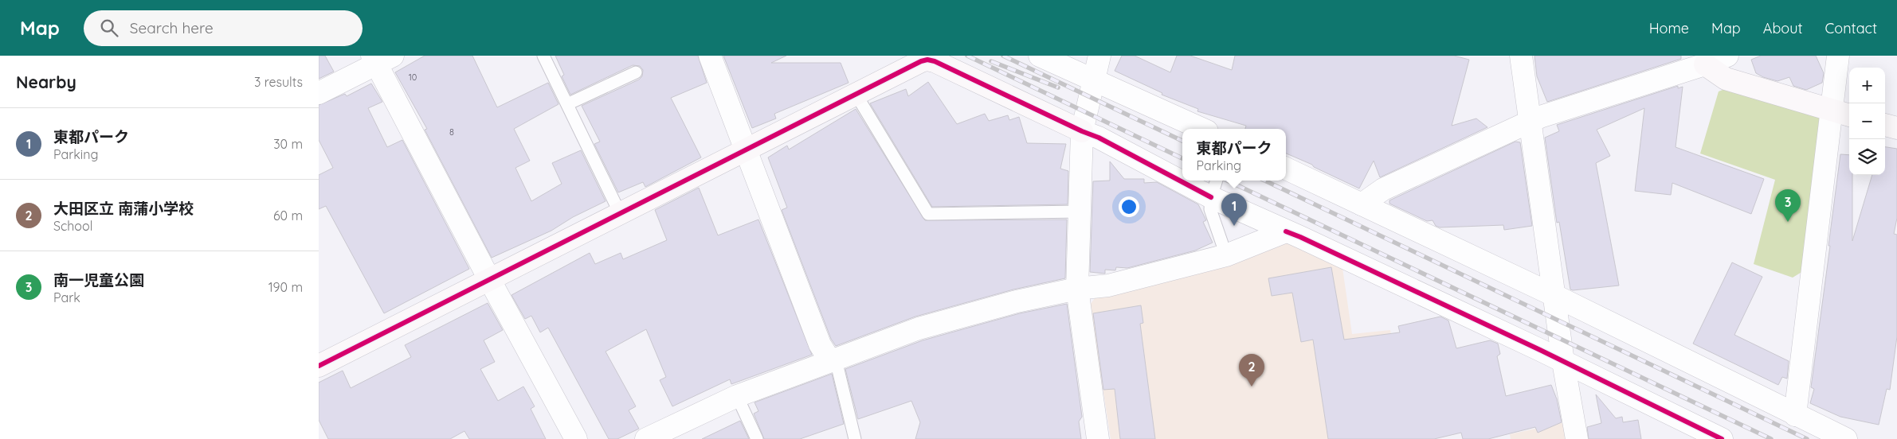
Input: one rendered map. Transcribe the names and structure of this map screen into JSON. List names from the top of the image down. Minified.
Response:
{"house_numbers":["10","8"],"page":{"header":"Map","search":"Search here","nav":["Home","Map","About","Contact"],"heading":["Nearby","3 results"],"map_buttons":["+","−"],"list":[{"mark":"1","name":"東都パーク","note":"Parking","value":"30 m"},{"mark":"2","name":"大田区立 南蒲小学校","note":"School","value":"60 m"},{"mark":"3","name":"南一児童公園","note":"Park","value":"190 m"}],"popup":["東都パーク","Parking"],"pins":["3","1","2"]}}
